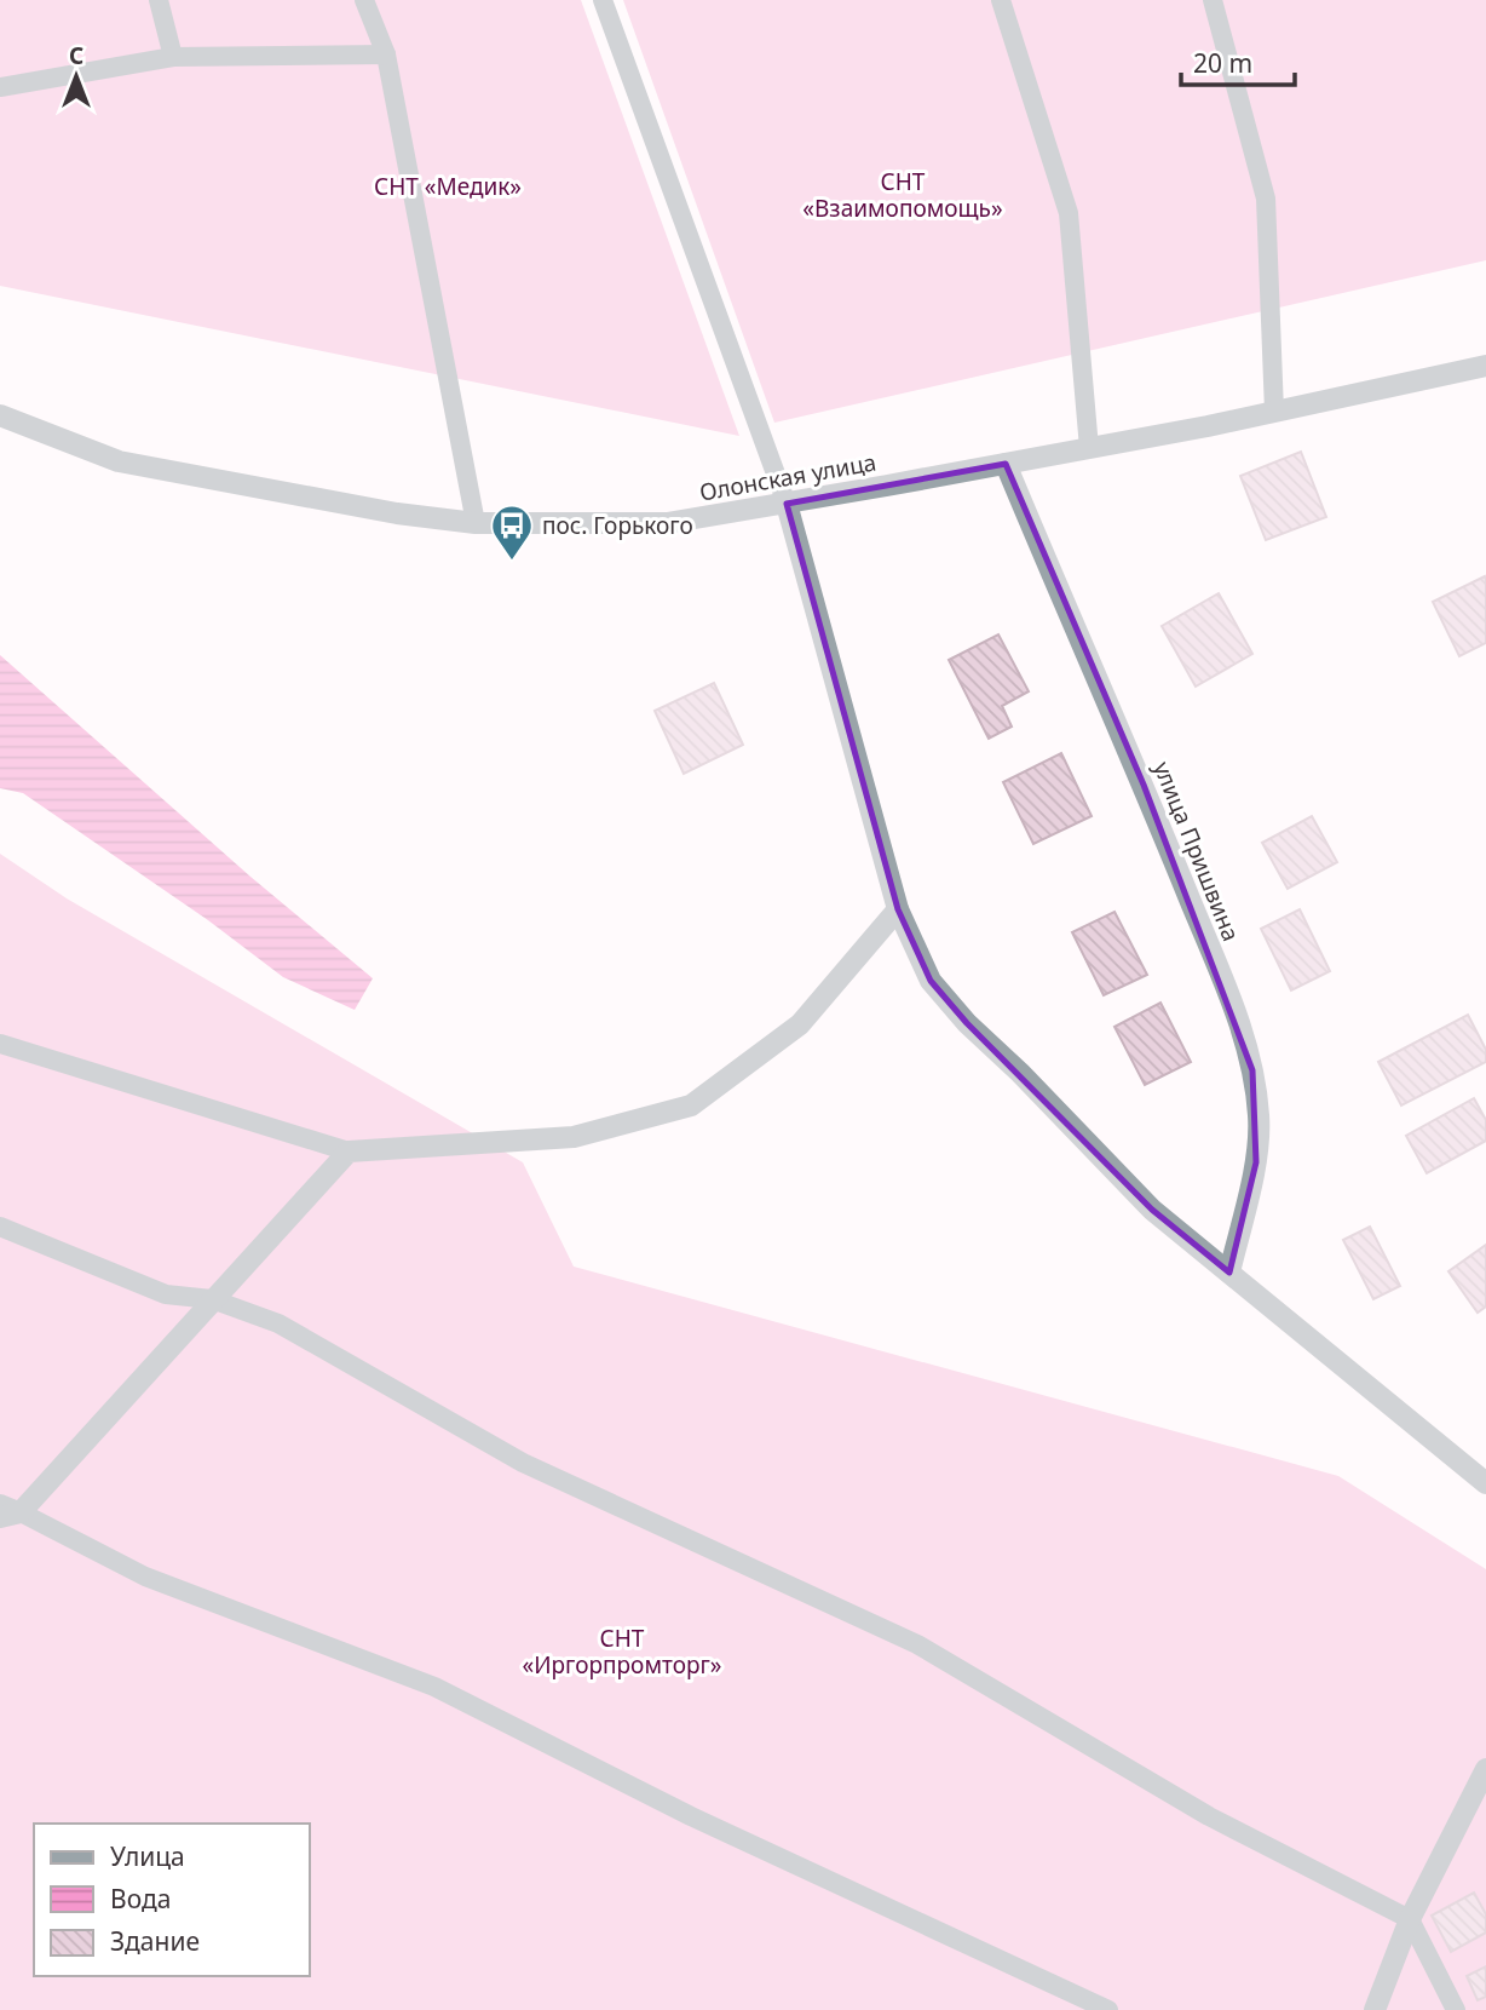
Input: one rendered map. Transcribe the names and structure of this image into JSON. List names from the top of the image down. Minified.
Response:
{"streets":{"street":["Олонская улица","улица Пришвина"]},"crossings":[["Олонская улица","улица Пришвина"]],"parks":["СНТ «Взаимопомощь»","СНТ «Медик»","СНТ «Иргорпромторг»"],"places":{"bus stop":["пос. Горького"]},"legend":["Улица","Вода","Здание"],"scale_bar":"20 m","north":"top"}
